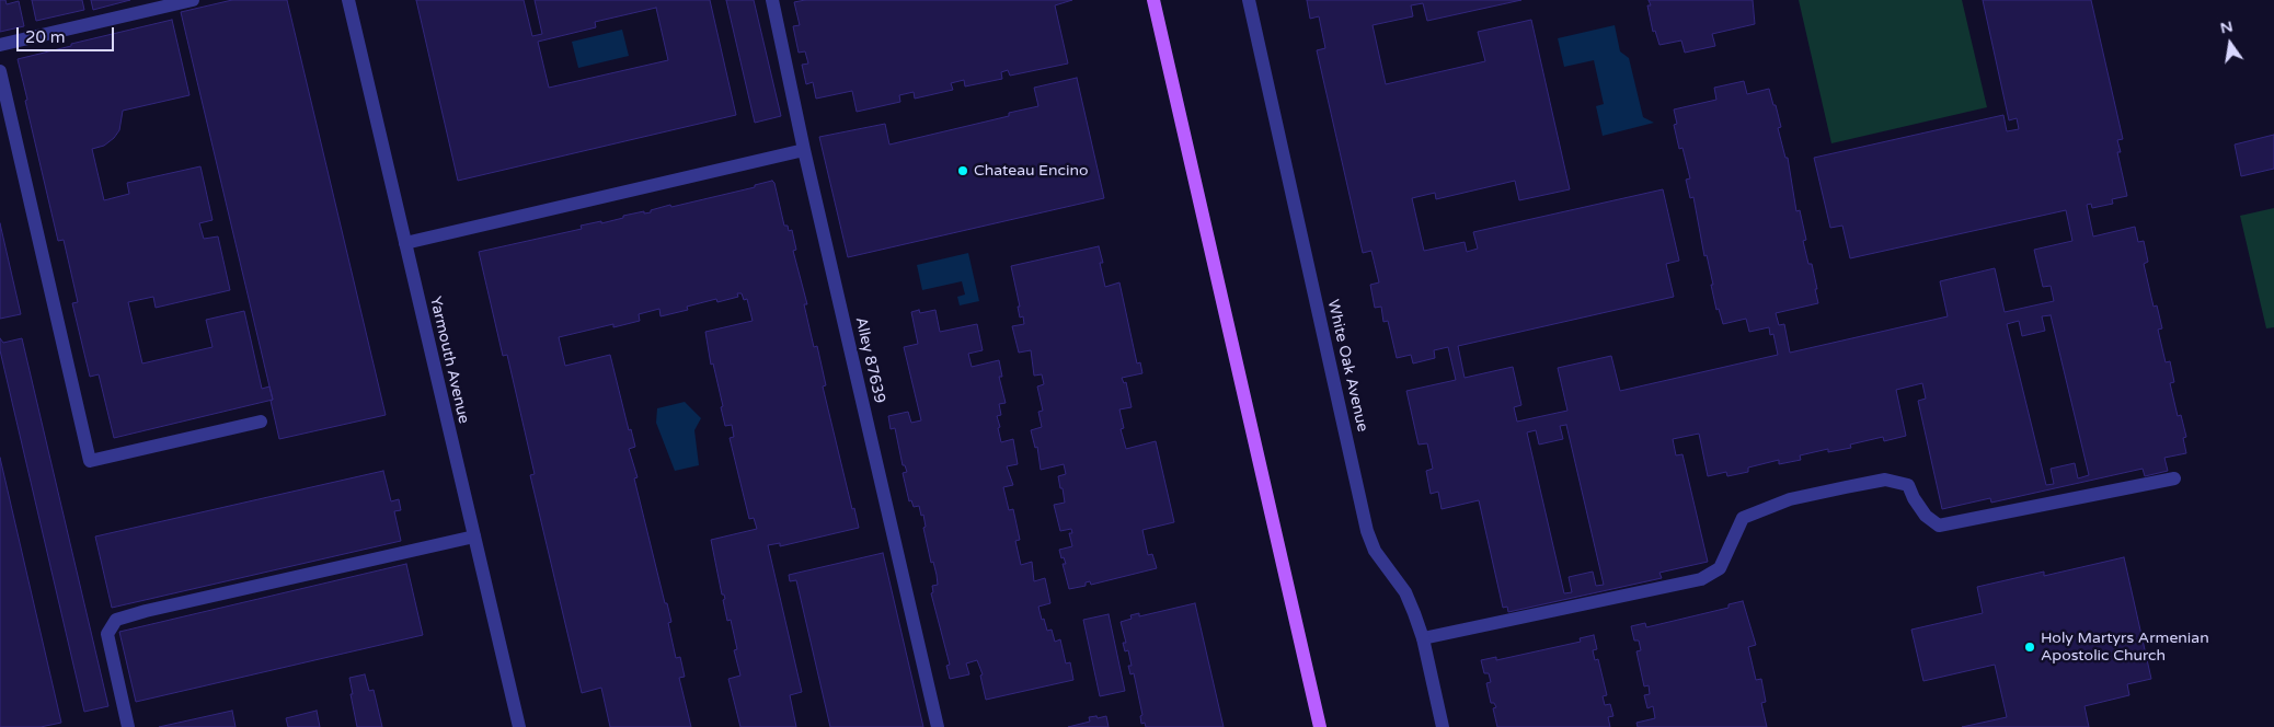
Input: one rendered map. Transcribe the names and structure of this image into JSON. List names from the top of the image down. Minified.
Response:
{"streets":{"street":["Yarmouth Avenue","Alley 87639","White Oak Avenue"]},"places":["Chateau Encino","Holy Martyrs Armenian Apostolic Church"],"scale_bar":"20 m","north":"top"}
